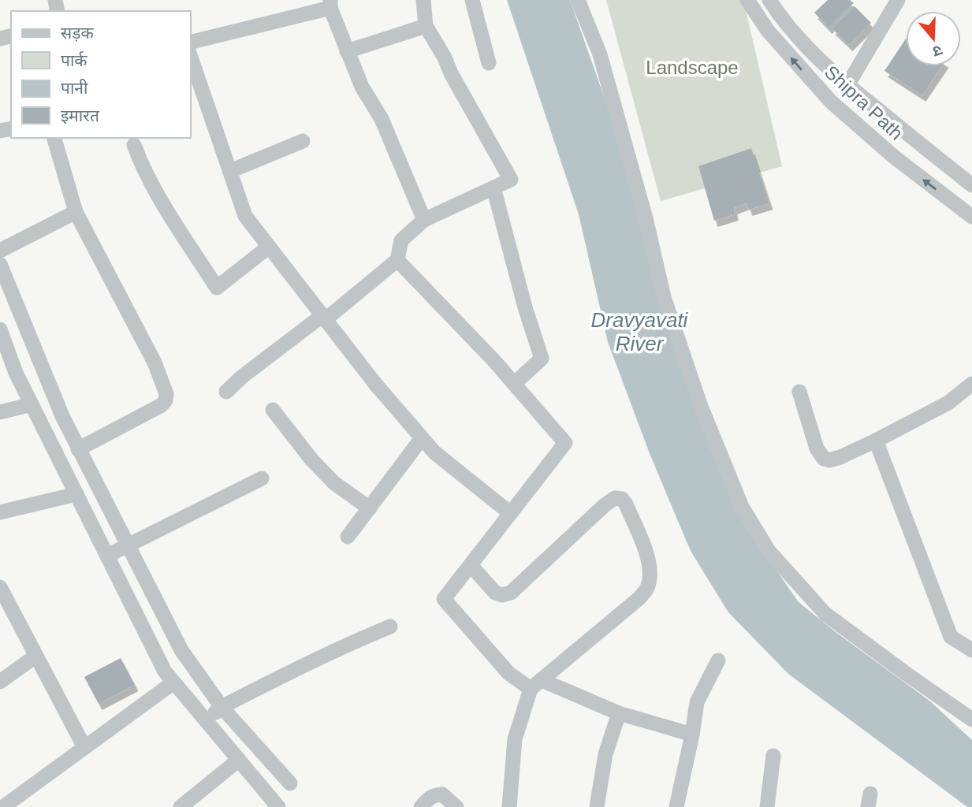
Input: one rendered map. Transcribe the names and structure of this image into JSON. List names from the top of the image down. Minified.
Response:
{"streets":{"street":["Shipra Path"]},"water":["Dravyavati River"],"parks":["Landscape"],"legend":["सड़क","पार्क","पानी","इमारत"],"north":"bottom"}
